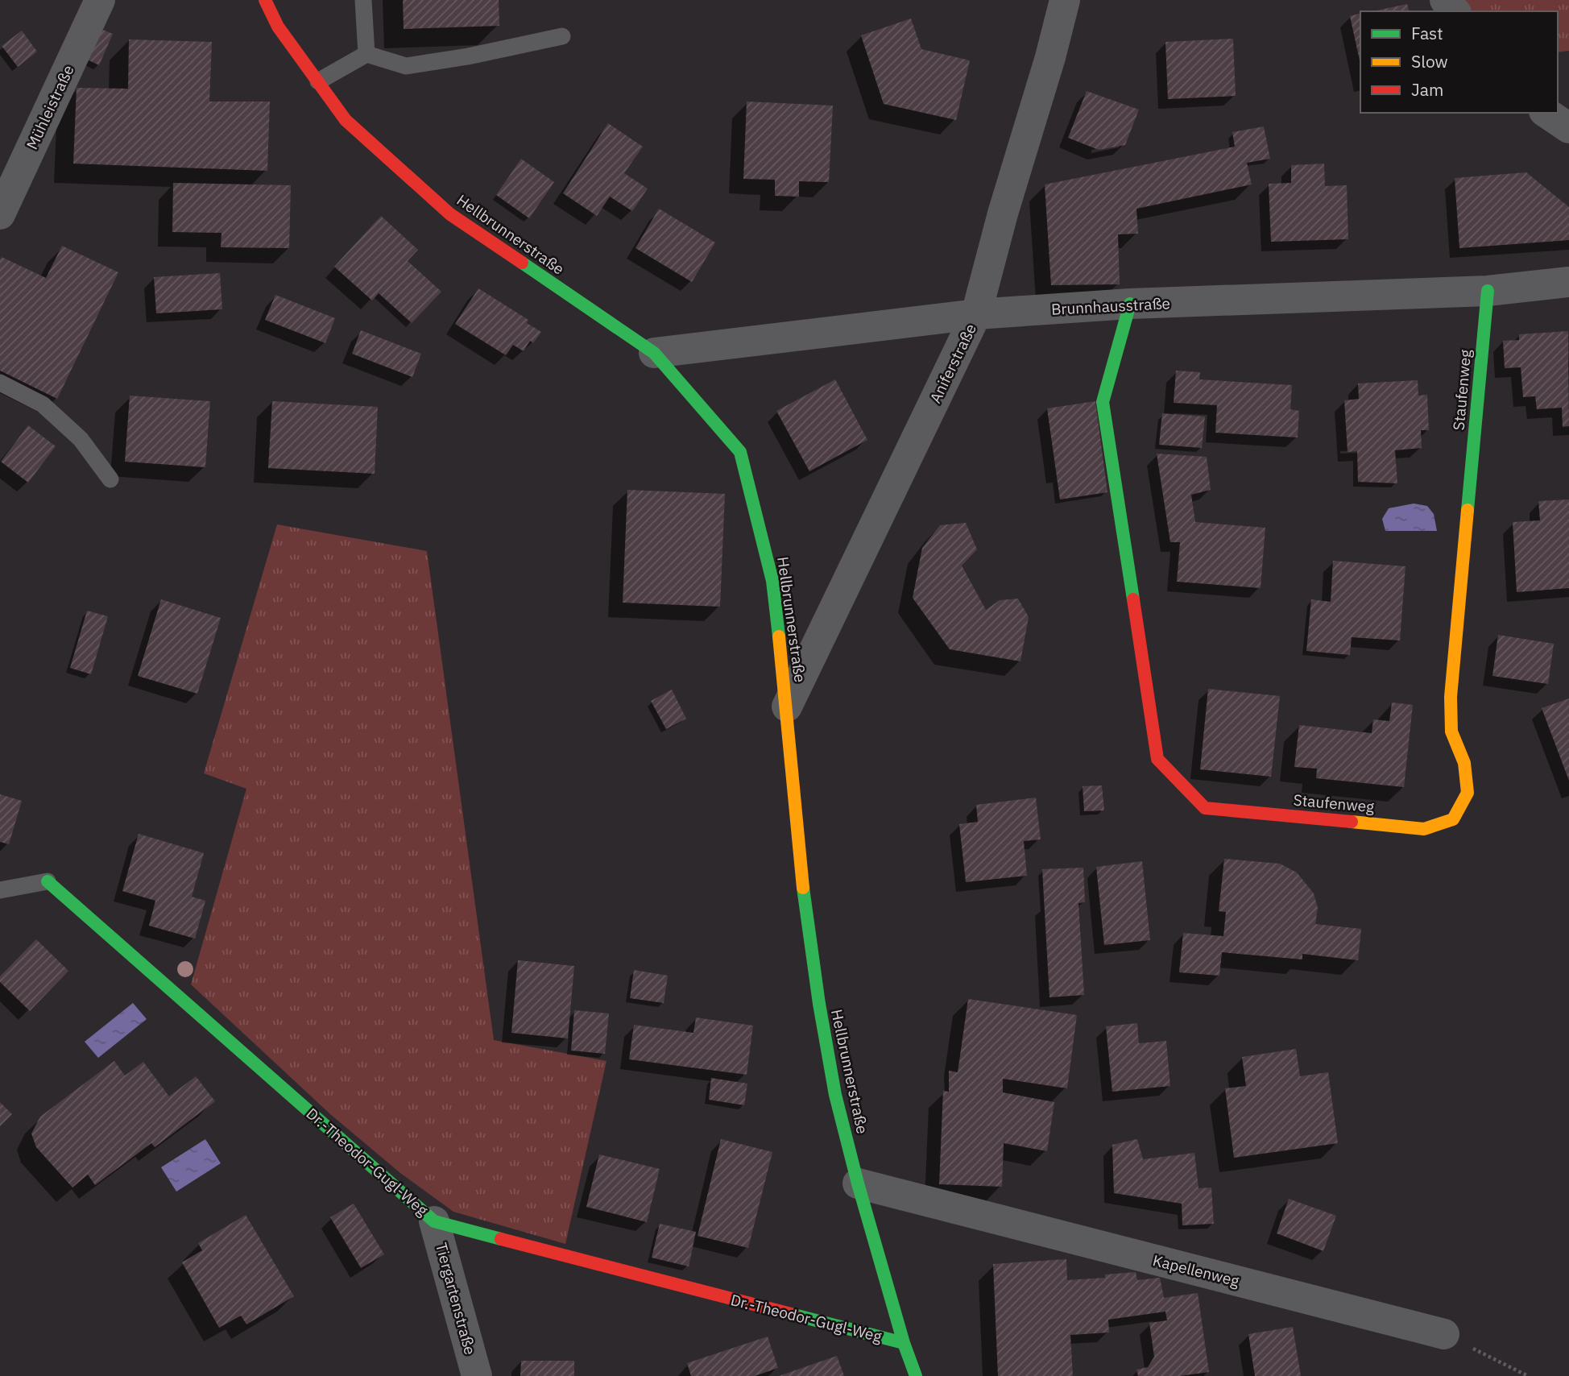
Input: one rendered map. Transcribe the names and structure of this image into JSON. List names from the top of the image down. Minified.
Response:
{"streets":{"street":["Mühleistraße","Hellbrunnerstraße","Brunnhausstraße","Aniferstraße","Staufenweg","Dr.-Theodor-Gugl-Weg","Kapellenweg","Tiergartenstraße"]},"crossings":[["Hellbrunnerstraße","Brunnhausstraße"],["Hellbrunnerstraße","Aniferstraße"],["Hellbrunnerstraße","Dr.-Theodor-Gugl-Weg"],["Hellbrunnerstraße","Kapellenweg"],["Brunnhausstraße","Aniferstraße"],["Brunnhausstraße","Staufenweg"],["Dr.-Theodor-Gugl-Weg","Tiergartenstraße"]],"legend":["Fast","Slow","Jam"]}
